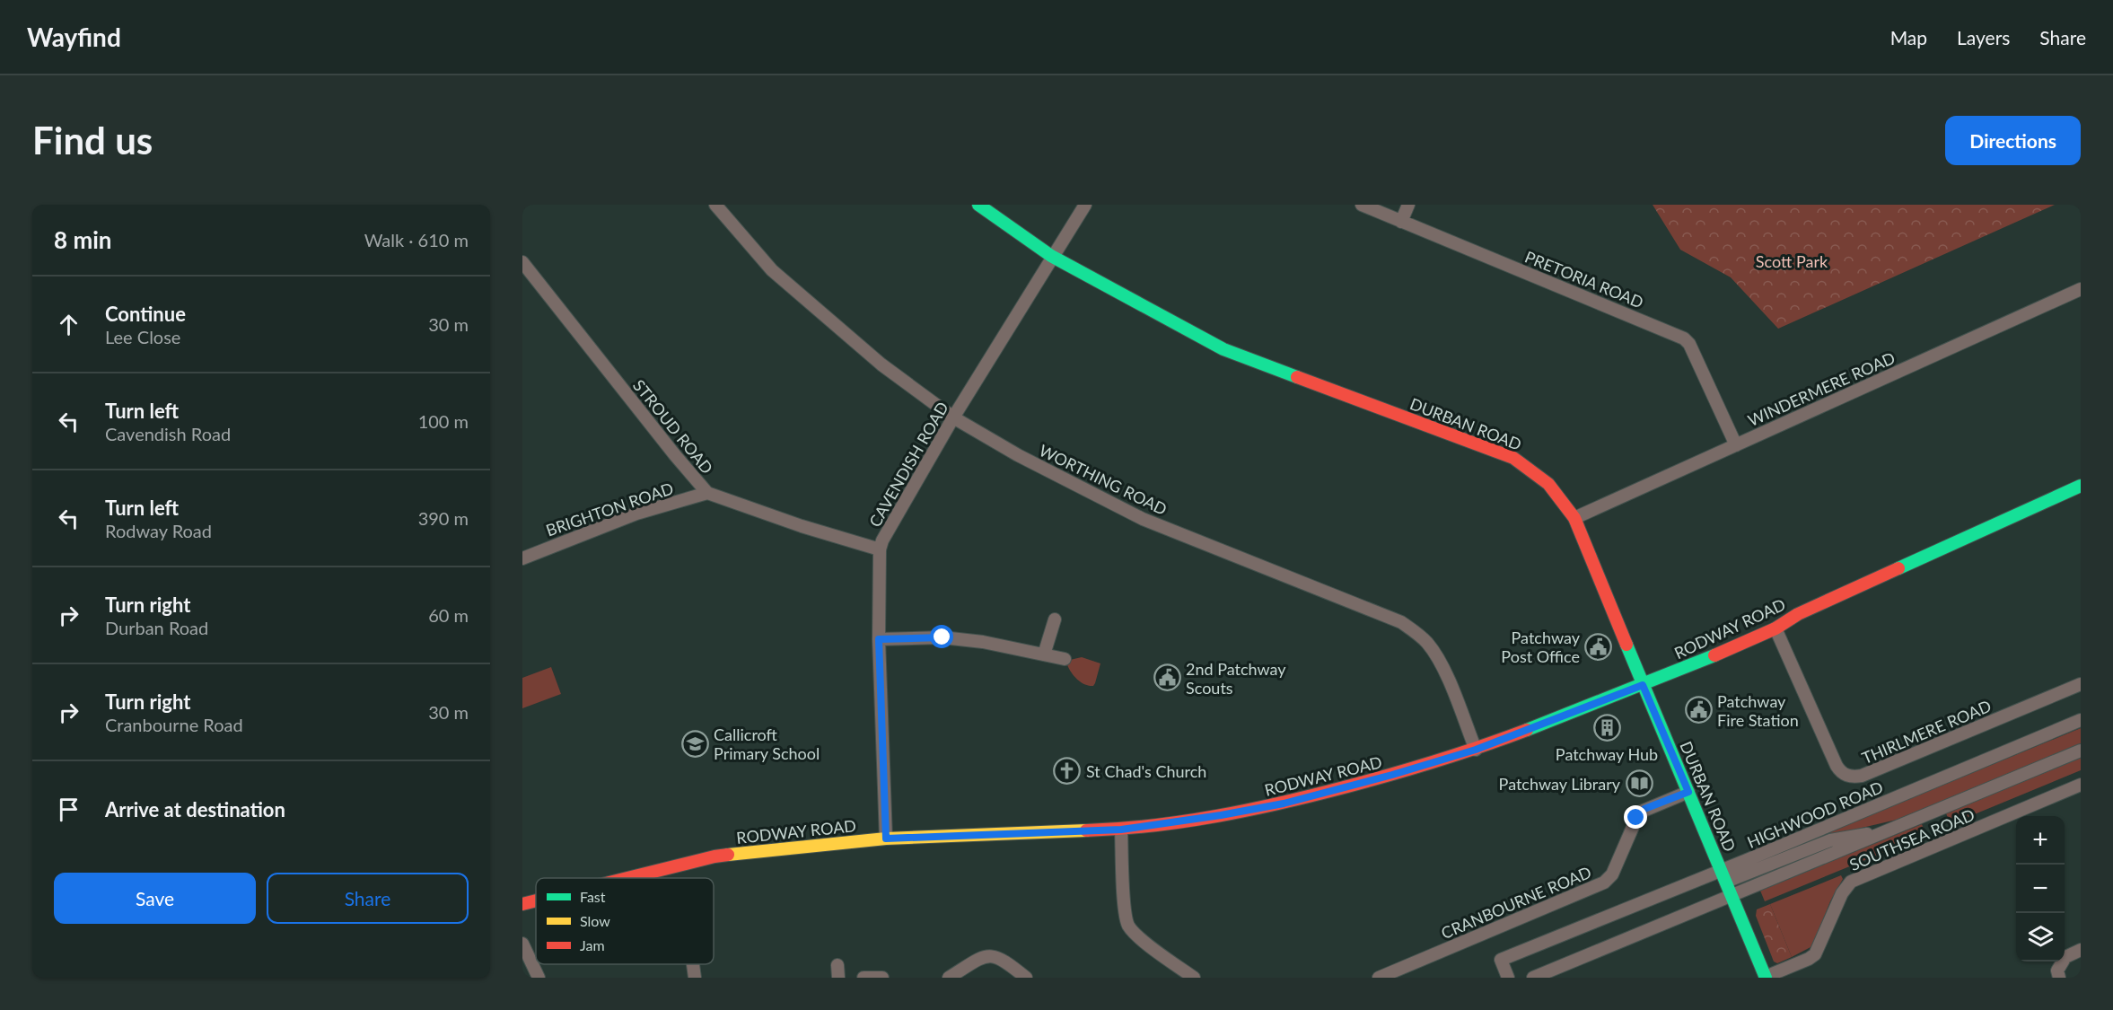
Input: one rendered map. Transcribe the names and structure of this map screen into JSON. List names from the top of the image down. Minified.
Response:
{"streets":{"street":["PRETORIA ROAD","WINDERMERE ROAD","DURBAN ROAD","STROUD ROAD","CAVENDISH ROAD","WORTHING ROAD","BRIGHTON ROAD","RODWAY ROAD","THIRLMERE ROAD","HIGHWOOD ROAD","SOUTHSEA ROAD","CRANBOURNE ROAD"]},"crossings":[["PRETORIA ROAD","WINDERMERE ROAD"],["WINDERMERE ROAD","DURBAN ROAD"],["DURBAN ROAD","CAVENDISH ROAD"],["DURBAN ROAD","RODWAY ROAD"],["DURBAN ROAD","HIGHWOOD ROAD"],["DURBAN ROAD","SOUTHSEA ROAD"],["DURBAN ROAD","CRANBOURNE ROAD"],["STROUD ROAD","CAVENDISH ROAD"],["STROUD ROAD","BRIGHTON ROAD"],["CAVENDISH ROAD","WORTHING ROAD"],["CAVENDISH ROAD","RODWAY ROAD"],["WORTHING ROAD","RODWAY ROAD"],["RODWAY ROAD","THIRLMERE ROAD"]],"parks":["Scott Park"],"places":{"public building":["Patchway Post Office","2nd Patchway Scouts","Patchway Fire Station"],"building":["Patchway Hub"],"school or university":["Callicroft Primary School"],"church":["St Chad's Church"],"library":["Patchway Library"]},"legend":["Fast","Slow","Jam"],"page":{"header":"Wayfind","nav":["Map","Layers","Share"],"buttons":["Directions",["Save","Share"]],"title":"Find us","heading":["8 min","Walk · 610 m"],"list":[["Continue","Lee Close","30 m"],["Turn left","Cavendish Road","100 m"],["Turn left","Rodway Road","390 m"],["Turn right","Durban Road","60 m"],["Turn right","Cranbourne Road","30 m"],"Arrive at destination"],"map_buttons":["+","−"]}}
